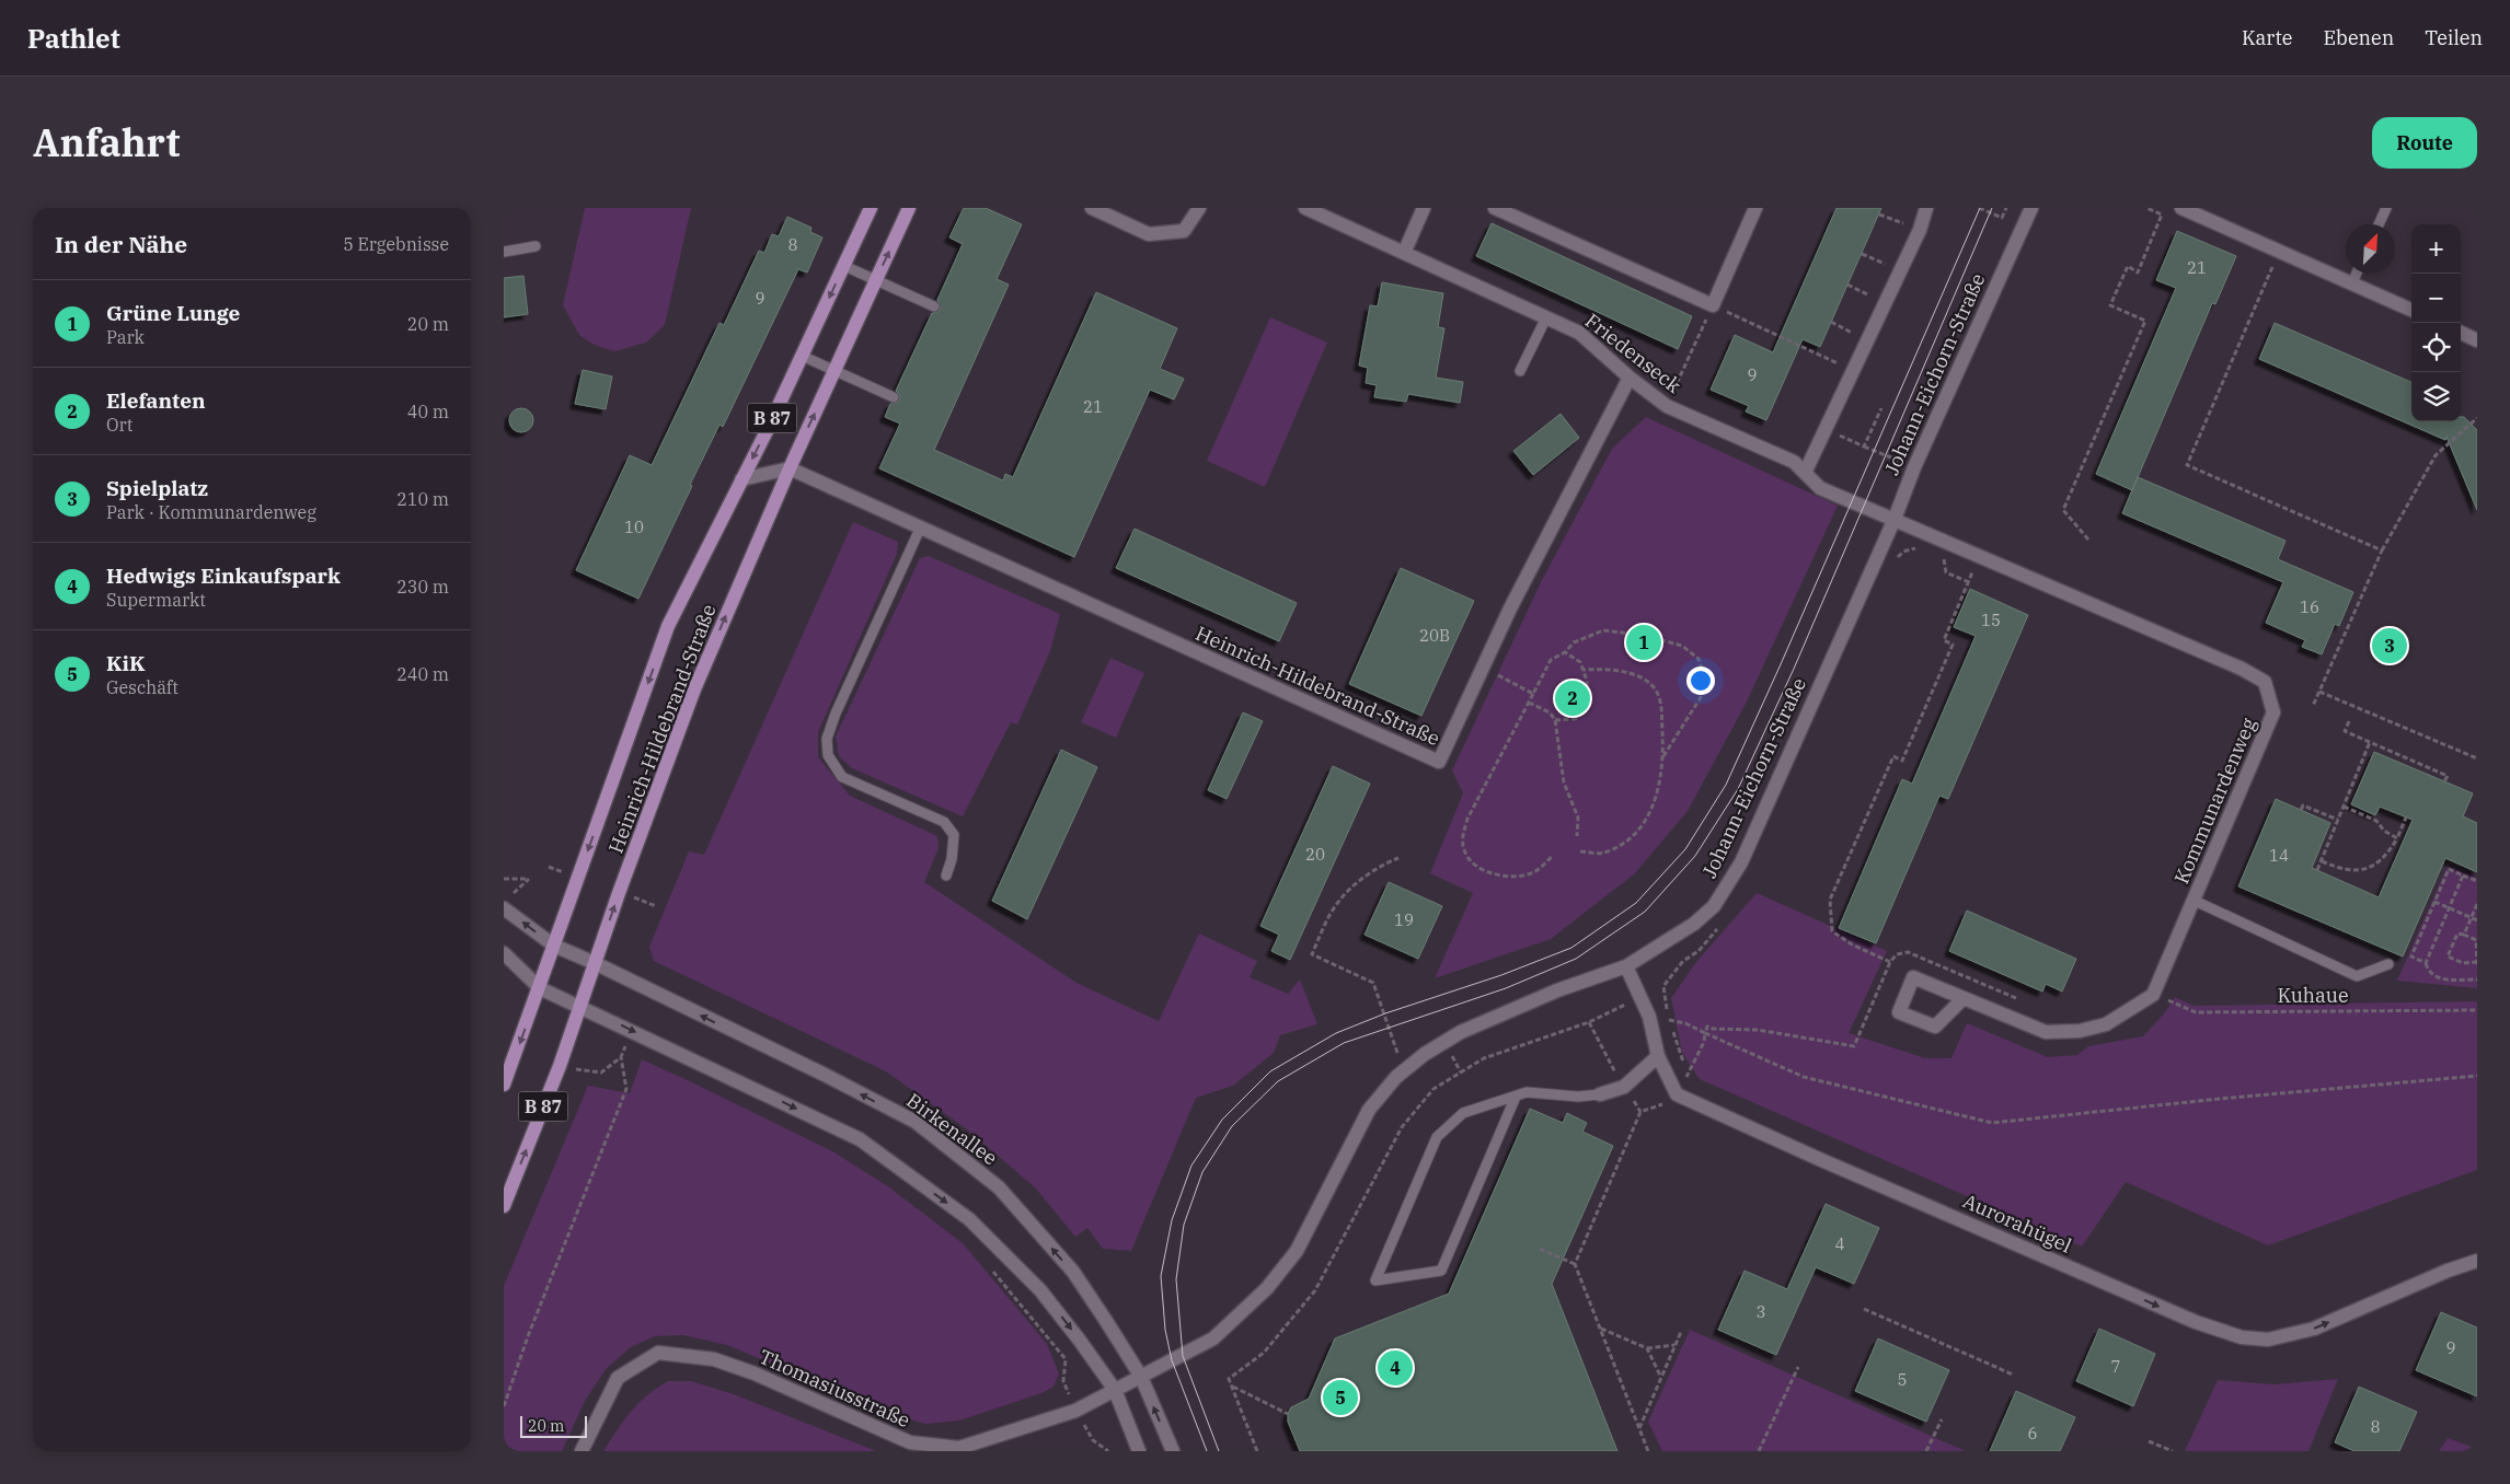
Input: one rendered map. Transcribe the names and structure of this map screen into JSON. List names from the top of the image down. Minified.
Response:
{"streets":{"main road":["B 87","Heinrich-Hildebrand-Straße"],"street":["Friedenseck","Johann-Eichorn-Straße","Kommunardenweg","Birkenallee","Aurorahügel","Thomasiusstraße"],"path":["Kuhaue"]},"crossings":[["Friedenseck","Johann-Eichorn-Straße"],["Friedenseck","Heinrich-Hildebrand-Straße"],["Friedenseck","Kommunardenweg"],["Johann-Eichorn-Straße","Kommunardenweg"],["Johann-Eichorn-Straße","Birkenallee"],["Johann-Eichorn-Straße","Thomasiusstraße"],["B 87","Heinrich-Hildebrand-Straße"],["Heinrich-Hildebrand-Straße","Birkenallee"],["Kommunardenweg","Kuhaue"]],"one_way":["Aurorahügel"],"house_numbers":["8","21","9","9","21","10","16","15","20B","20","14","19","4","3","9","7","5","8","6"],"scale_bar":"20 m","north":"top right","page":{"header":"Pathlet","nav":["Karte","Ebenen","Teilen"],"title":"Anfahrt","buttons":"Route","heading":["In der Nähe","5 Ergebnisse"],"map_buttons":["+","−"],"list":[{"mark":"1","name":"Grüne Lunge","note":"Park","value":"20 m"},{"mark":"2","name":"Elefanten","note":"Ort","value":"40 m"},{"mark":"3","name":"Spielplatz","note":"Park · Kommunardenweg","value":"210 m"},{"mark":"4","name":"Hedwigs Einkaufspark","note":"Supermarkt","value":"230 m"},{"mark":"5","name":"KiK","note":"Geschäft","value":"240 m"}],"pins":["1","3","2","4","5"],"scale":"20 m"}}
